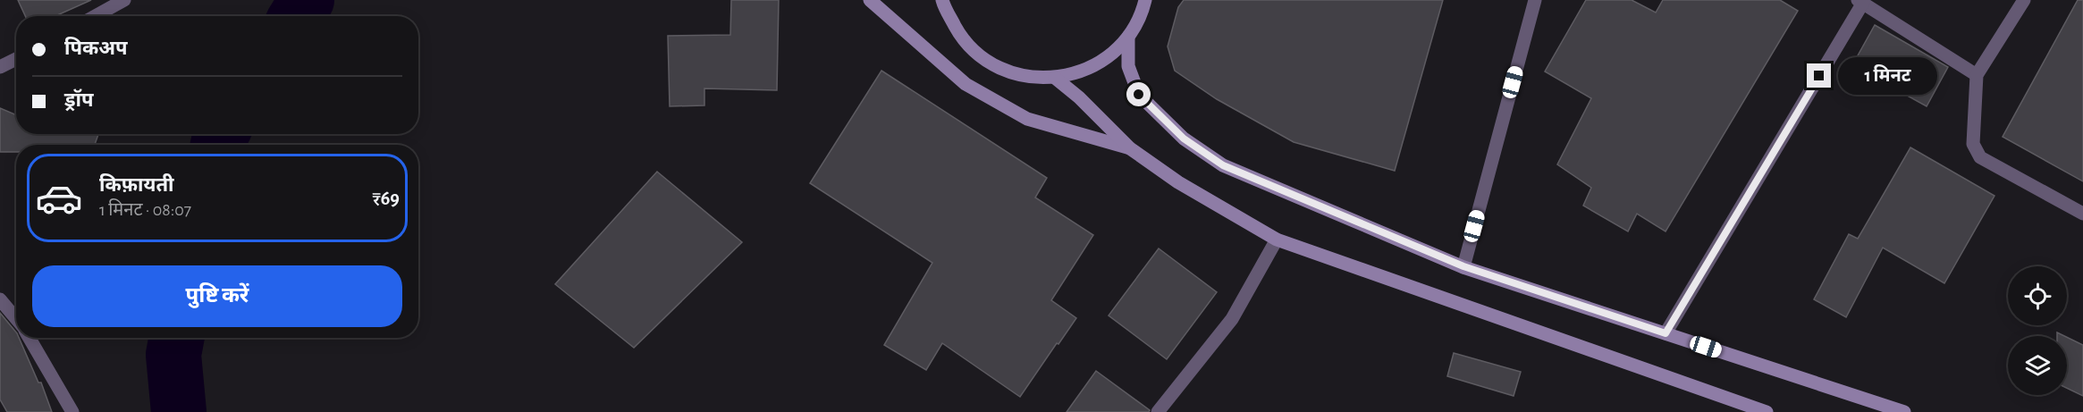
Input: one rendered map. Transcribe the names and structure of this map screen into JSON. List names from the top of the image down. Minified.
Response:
{"page":{"banner":["पिकअप","ड्रॉप"],"bubble":"1 मिनट","list":[{"name":"किफ़ायती","note":"1 मिनट · 08:07","value":"₹69"}],"buttons":"पुष्टि करें"}}
